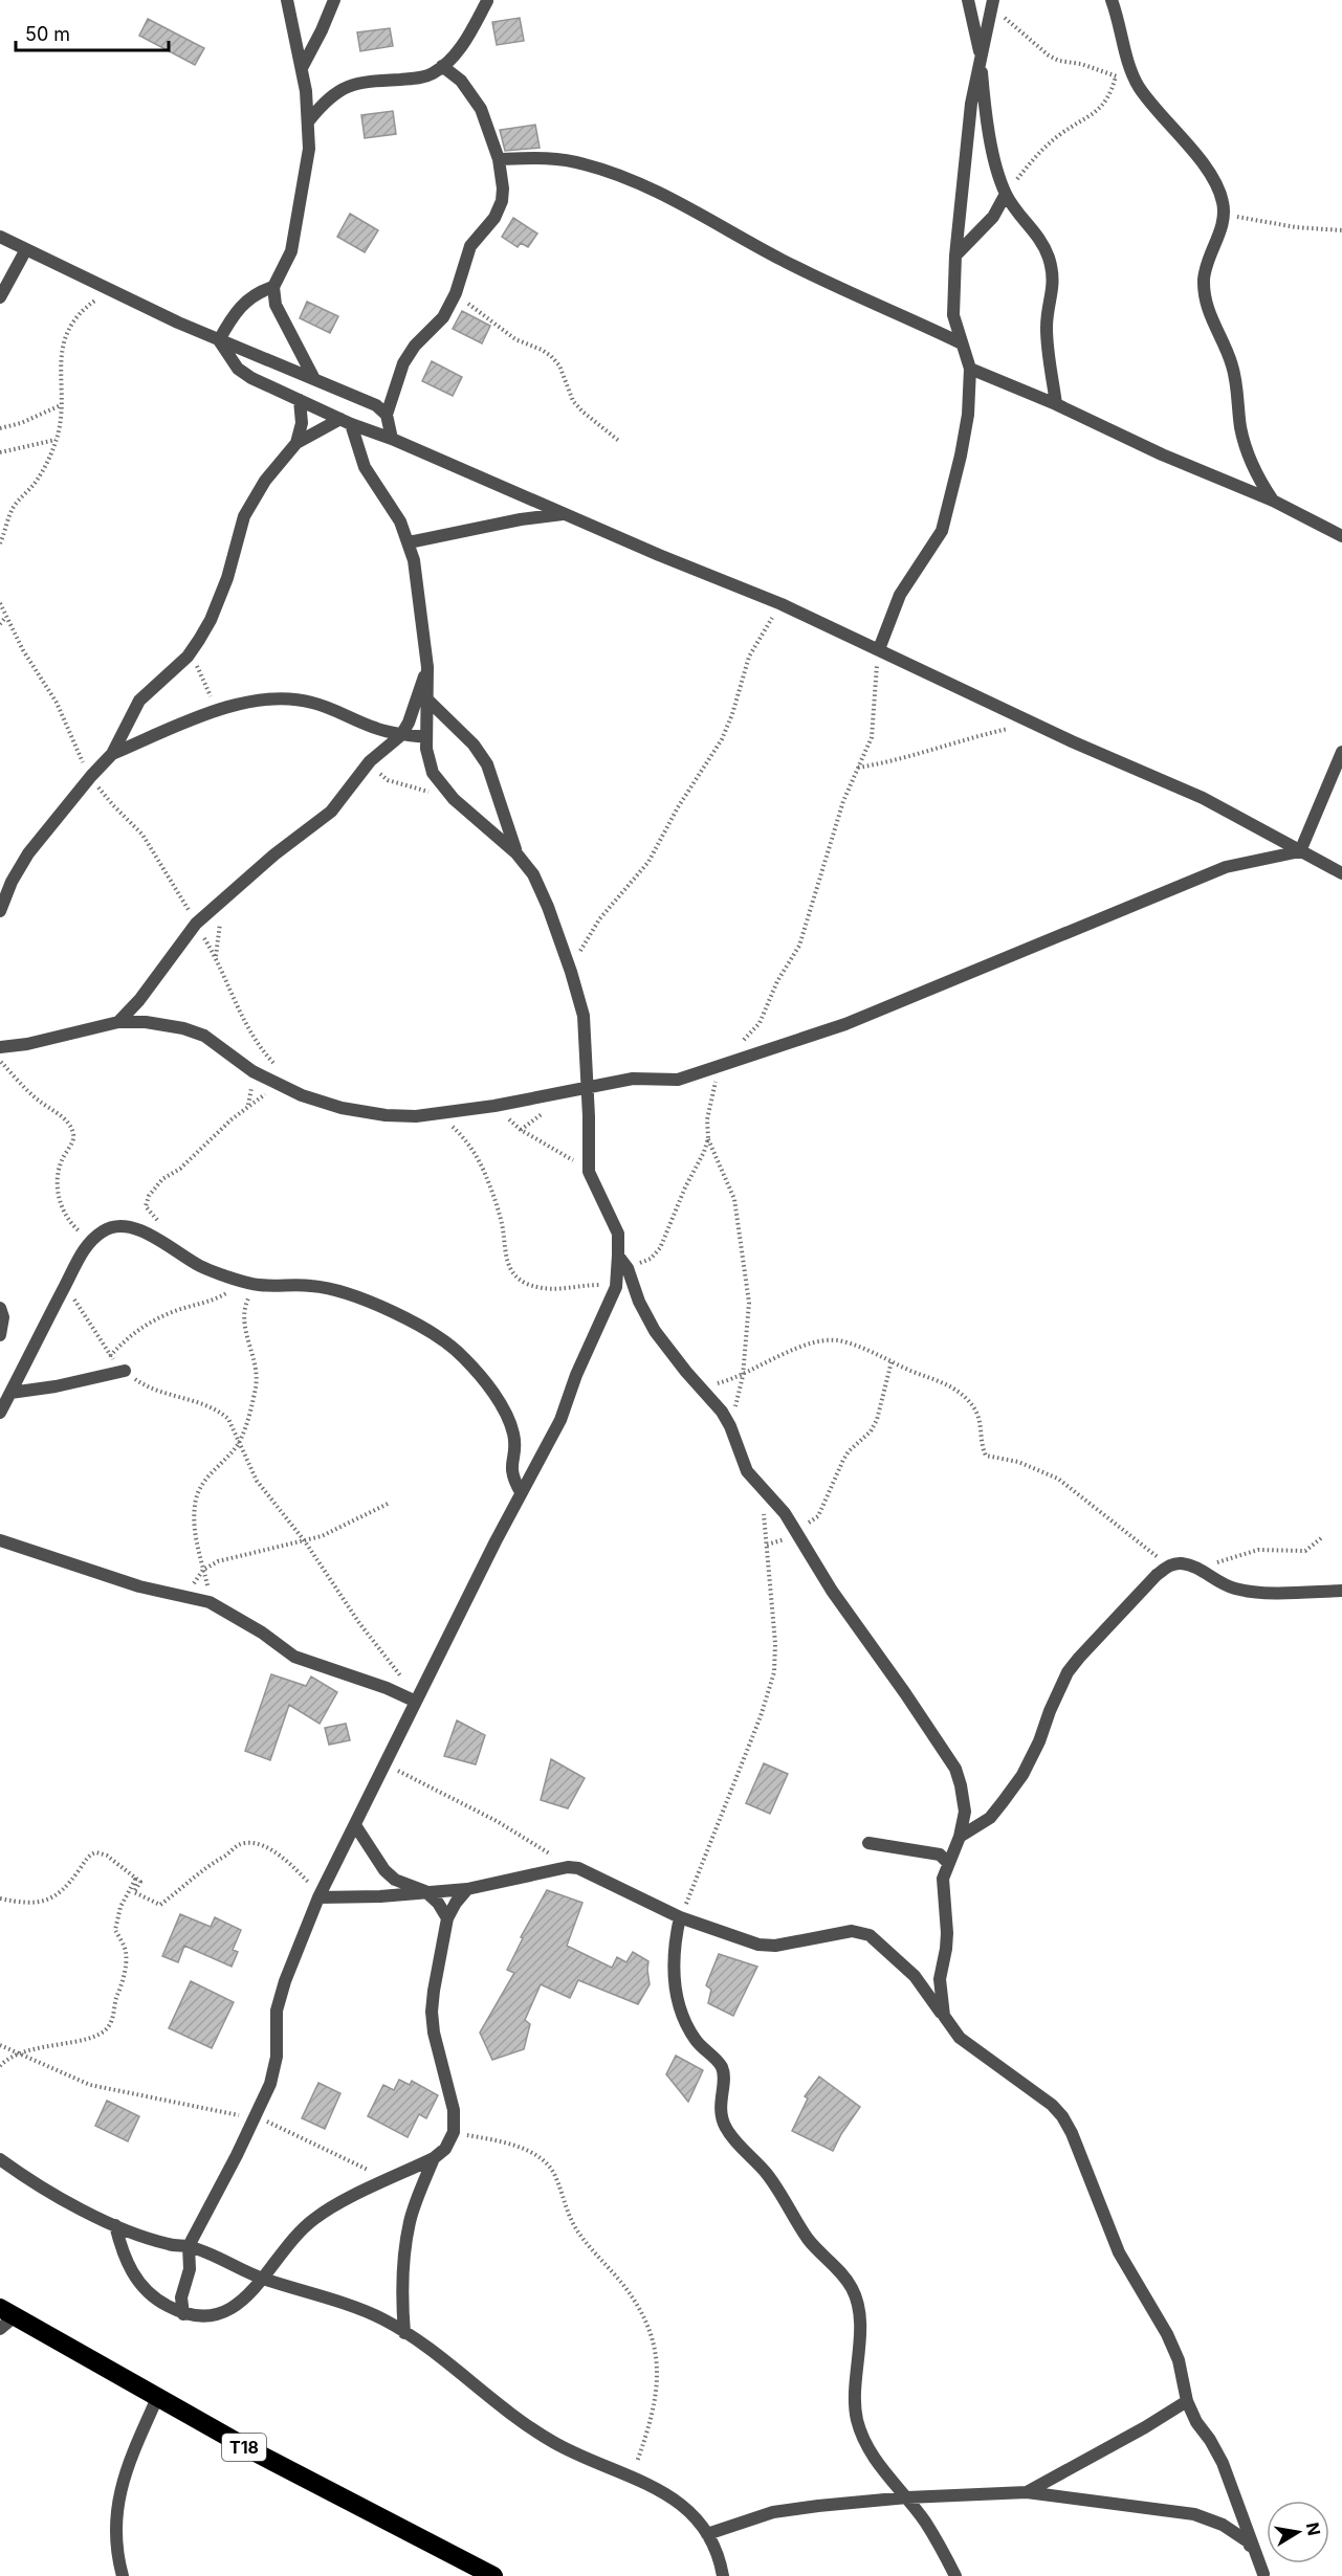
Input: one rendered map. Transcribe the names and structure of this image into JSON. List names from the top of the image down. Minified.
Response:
{"streets":{"highway":["T18"]},"scale_bar":"50 m","north":"right"}
